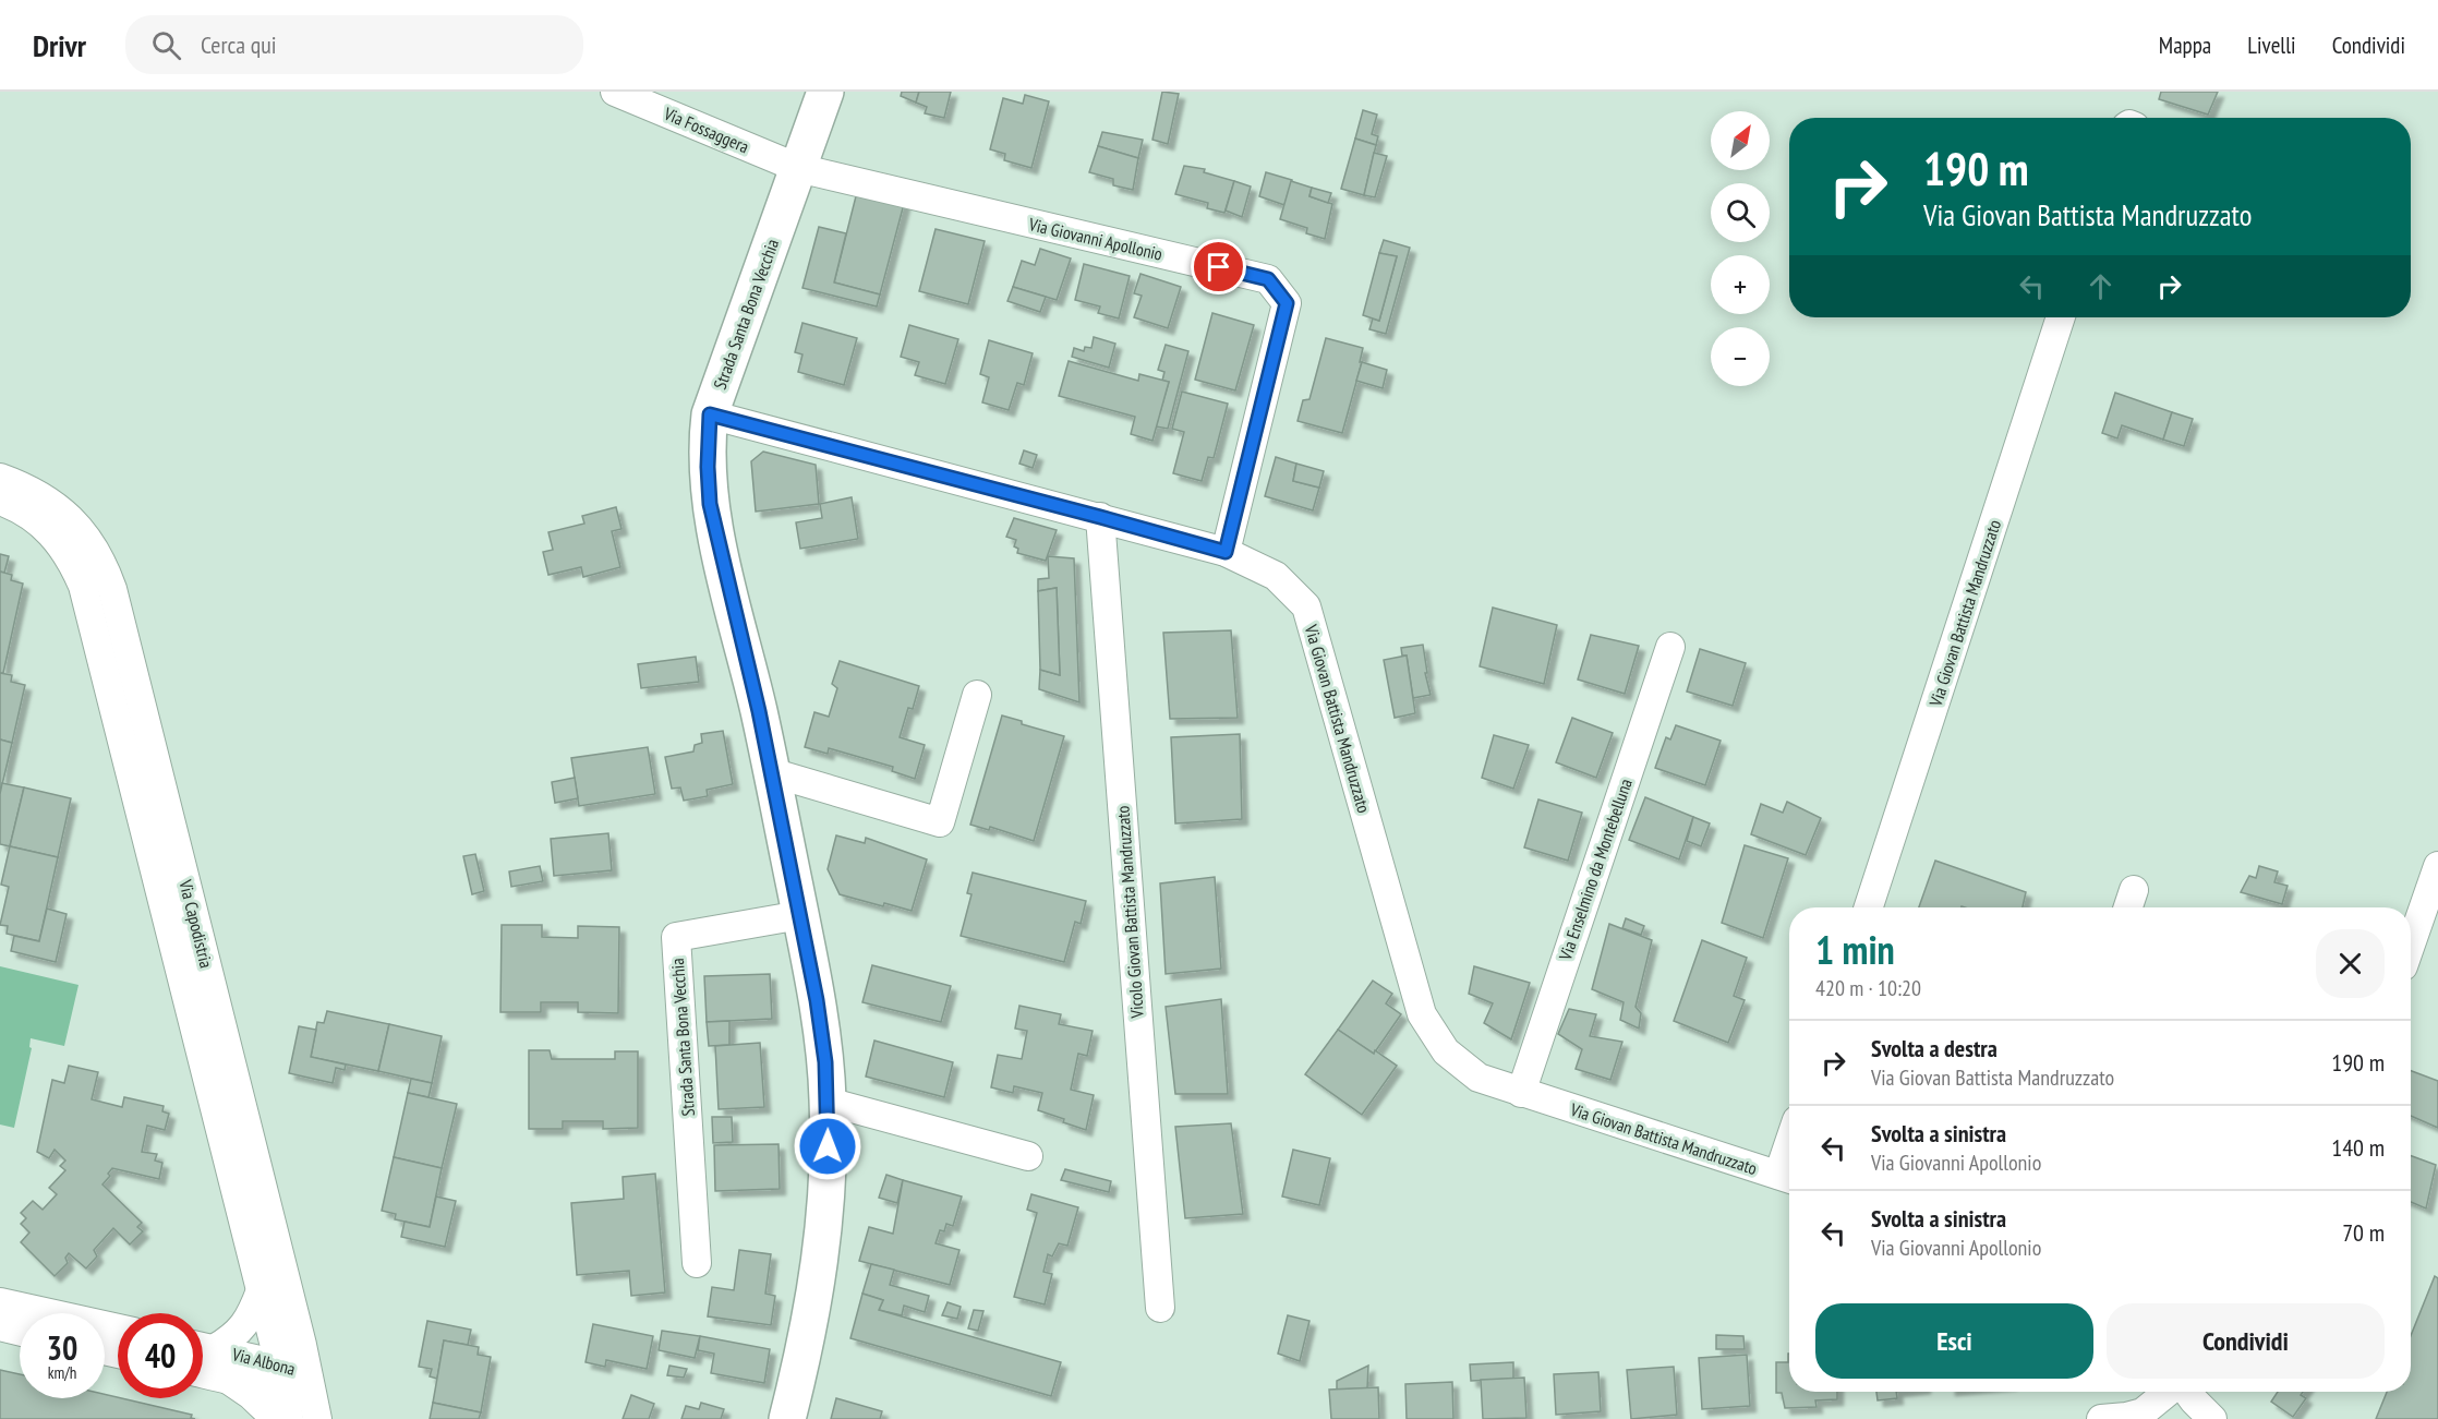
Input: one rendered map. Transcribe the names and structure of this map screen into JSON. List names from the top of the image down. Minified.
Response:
{"streets":{"street":["Via Fossaggera","Via Giovanni Apollonio","Strada Santa Bona Vecchia","Via Giovan Battista Mandruzzato","Via Enselmino da Montebelluna","Vicolo Giovan Battista Mandruzzato","Via Capodistria","Via Albona"]},"crossings":[["Via Fossaggera","Via Giovanni Apollonio"],["Via Fossaggera","Strada Santa Bona Vecchia"],["Via Giovanni Apollonio","Strada Santa Bona Vecchia"],["Via Giovanni Apollonio","Via Giovan Battista Mandruzzato"],["Strada Santa Bona Vecchia","Via Giovan Battista Mandruzzato"],["Via Giovan Battista Mandruzzato","Via Enselmino da Montebelluna"],["Via Giovan Battista Mandruzzato","Vicolo Giovan Battista Mandruzzato"],["Via Capodistria","Via Albona"]],"north":"top right","page":{"header":"Drivr","search":"Cerca qui","nav":["Mappa","Livelli","Condividi"],"map_buttons":["+","−"],"turn":["190 m","Via Giovan Battista Mandruzzato"],"heading":["1 min","420 m · 10:20"],"list":[{"name":"Svolta a destra","note":"Via Giovan Battista Mandruzzato","value":"190 m"},{"name":"Svolta a sinistra","note":"Via Giovanni Apollonio","value":"140 m"},{"name":"Svolta a sinistra","note":"Via Giovanni Apollonio","value":"70 m"}],"buttons":["Esci","Condividi"],"speed":"30 km/h","limit":"40"}}
